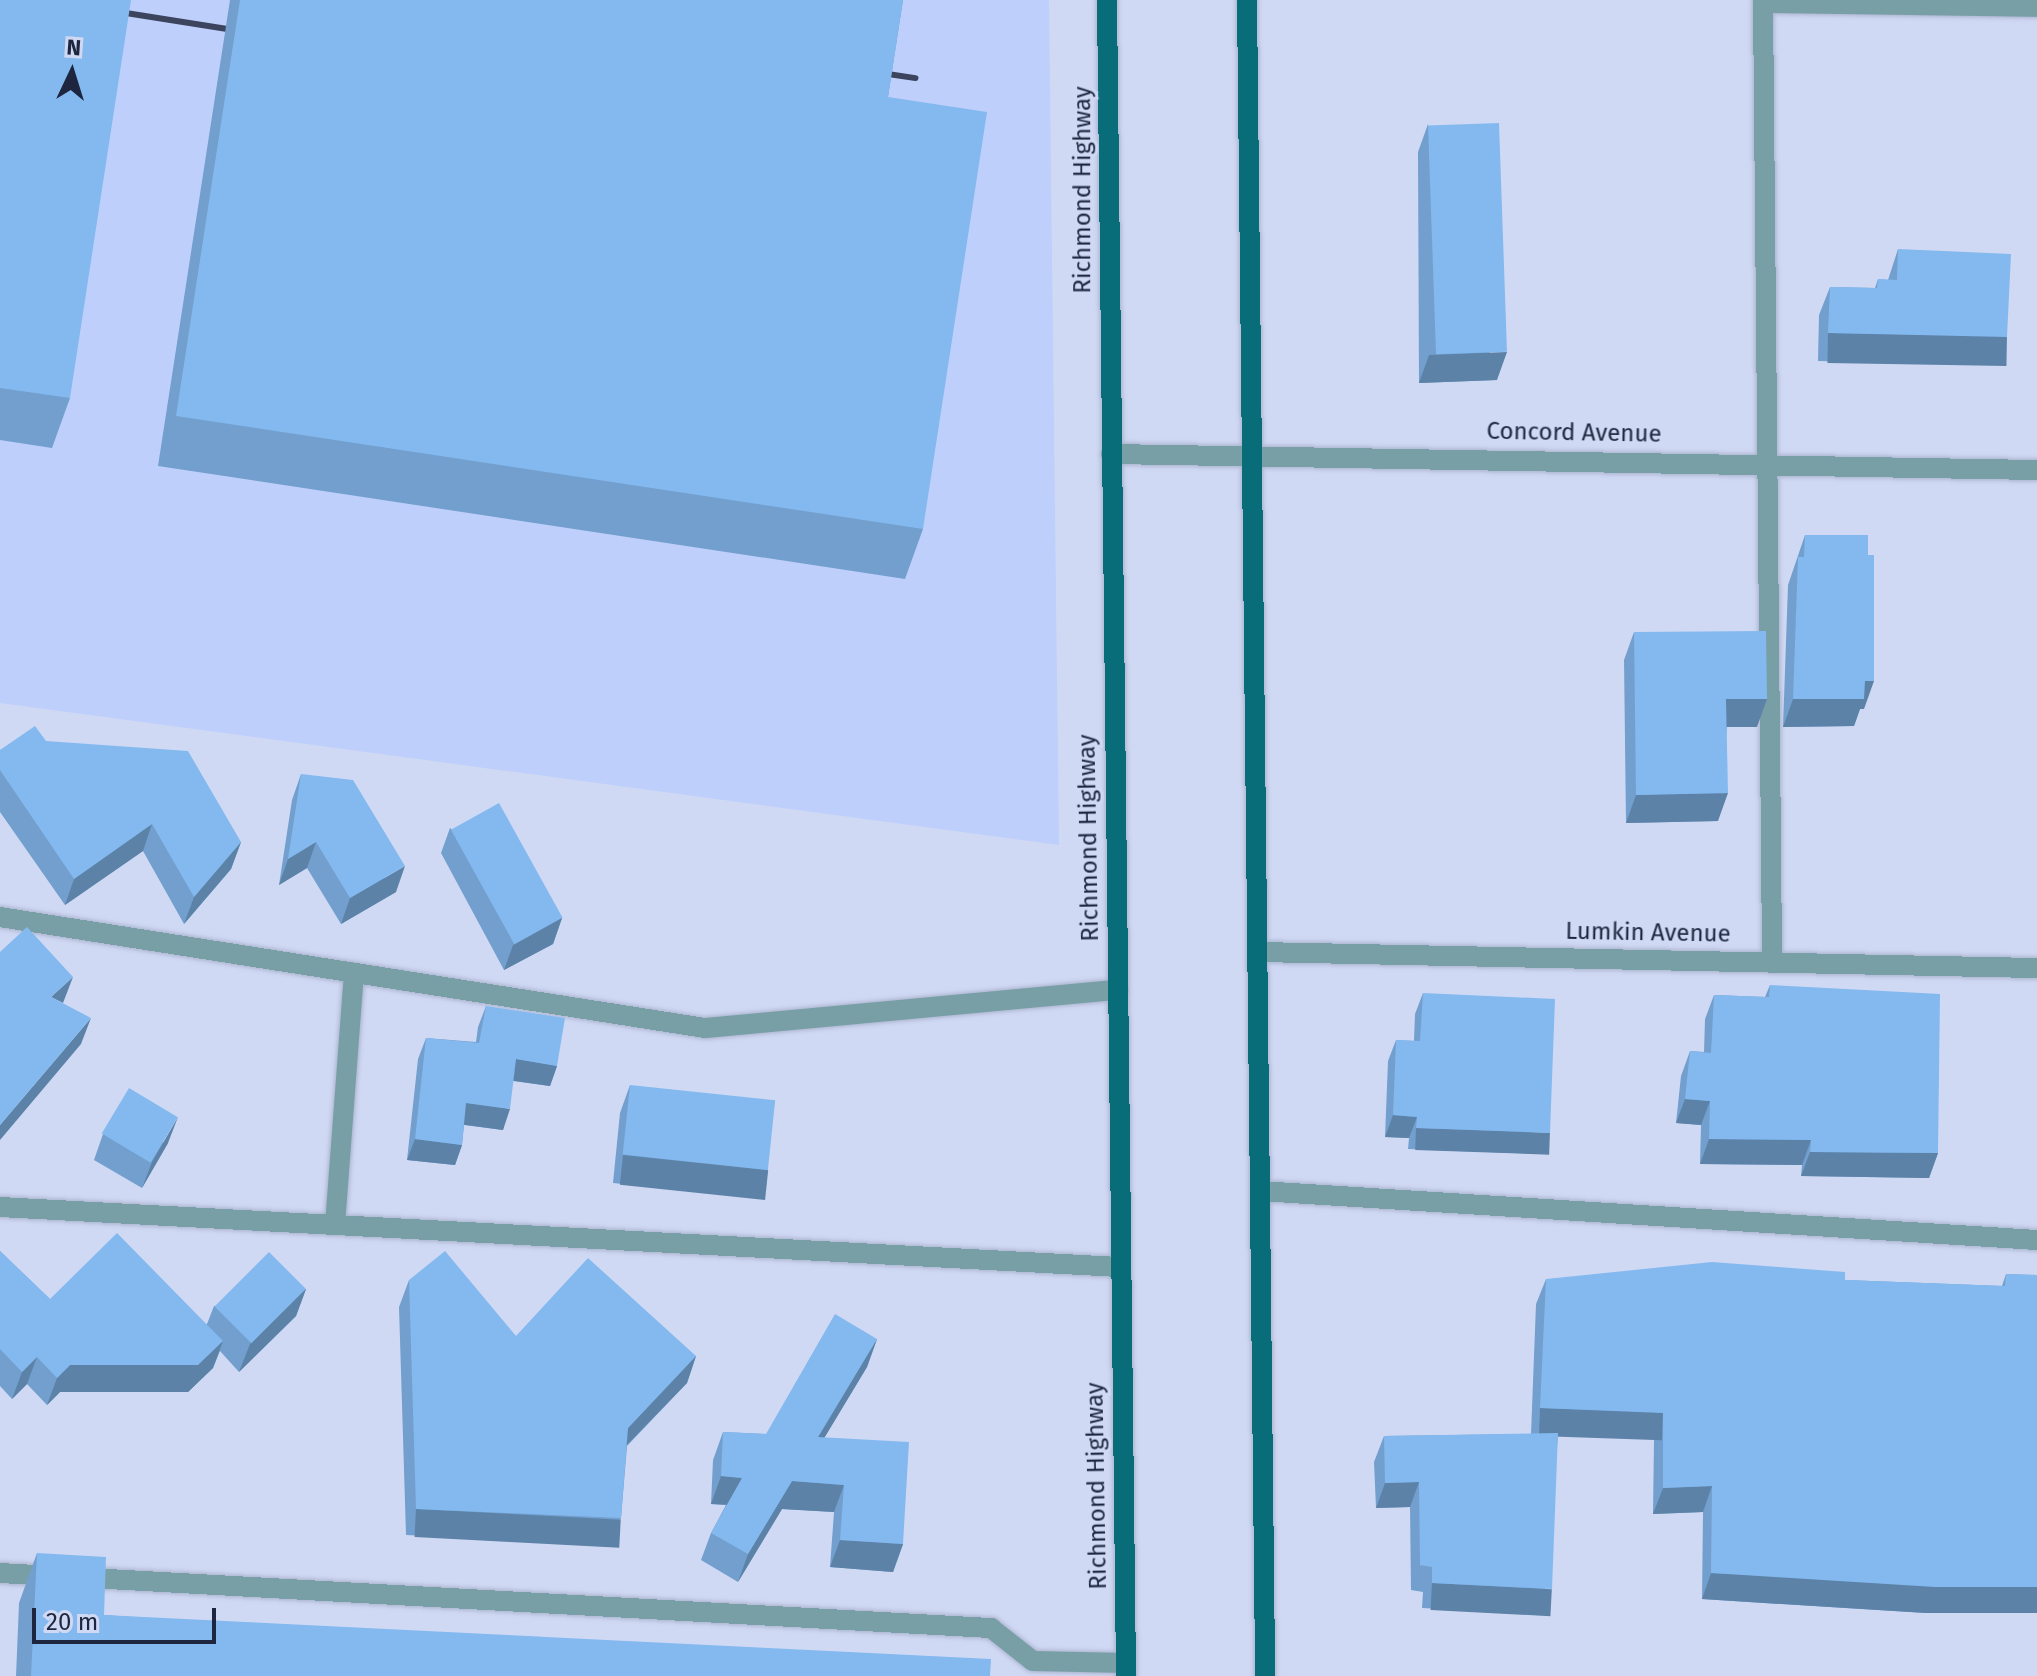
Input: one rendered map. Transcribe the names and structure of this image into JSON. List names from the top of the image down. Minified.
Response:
{"streets":{"main road":["Richmond Highway"],"street":["Concord Avenue","Lumkin Avenue"]},"crossings":[["Richmond Highway","Concord Avenue"]],"scale_bar":"20 m","north":"top"}
